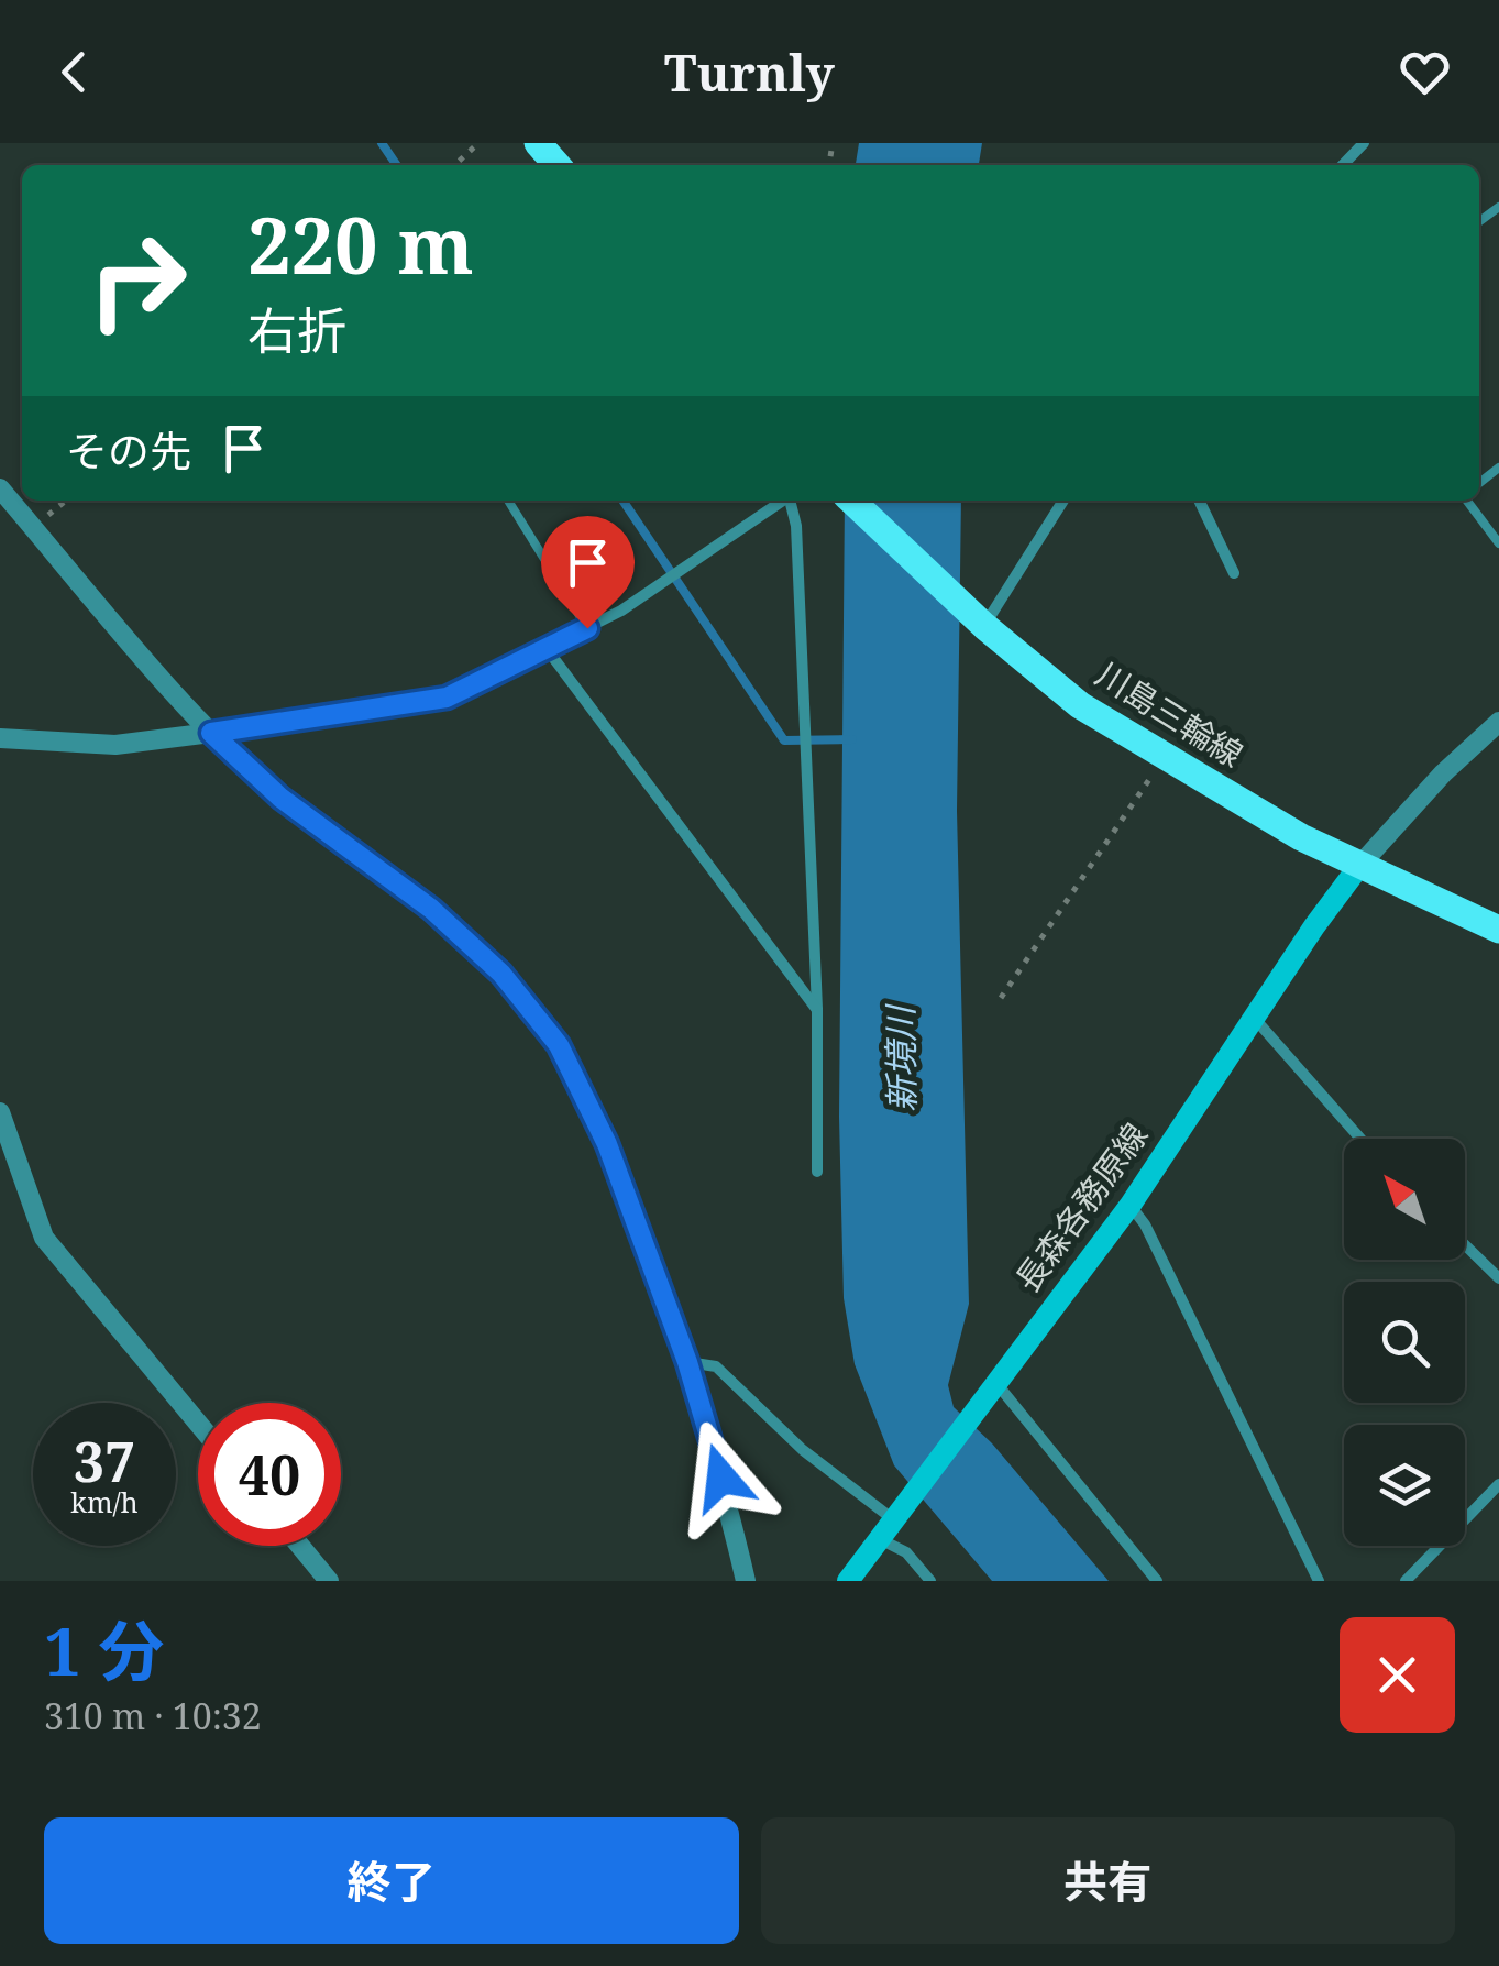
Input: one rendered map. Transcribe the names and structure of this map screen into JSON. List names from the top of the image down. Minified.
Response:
{"streets":{"main road":["川島三輪線","長森各務原線"]},"crossings":[["川島三輪線","長森各務原線"]],"water":["新境川"],"north":"top left","page":{"header":"Turnly","turn":["220 m","右折"],"then":"その先","speed":"37 km/h","limit":"40","heading":["1 分","310 m · 10:32"],"buttons":["終了","共有"]}}
